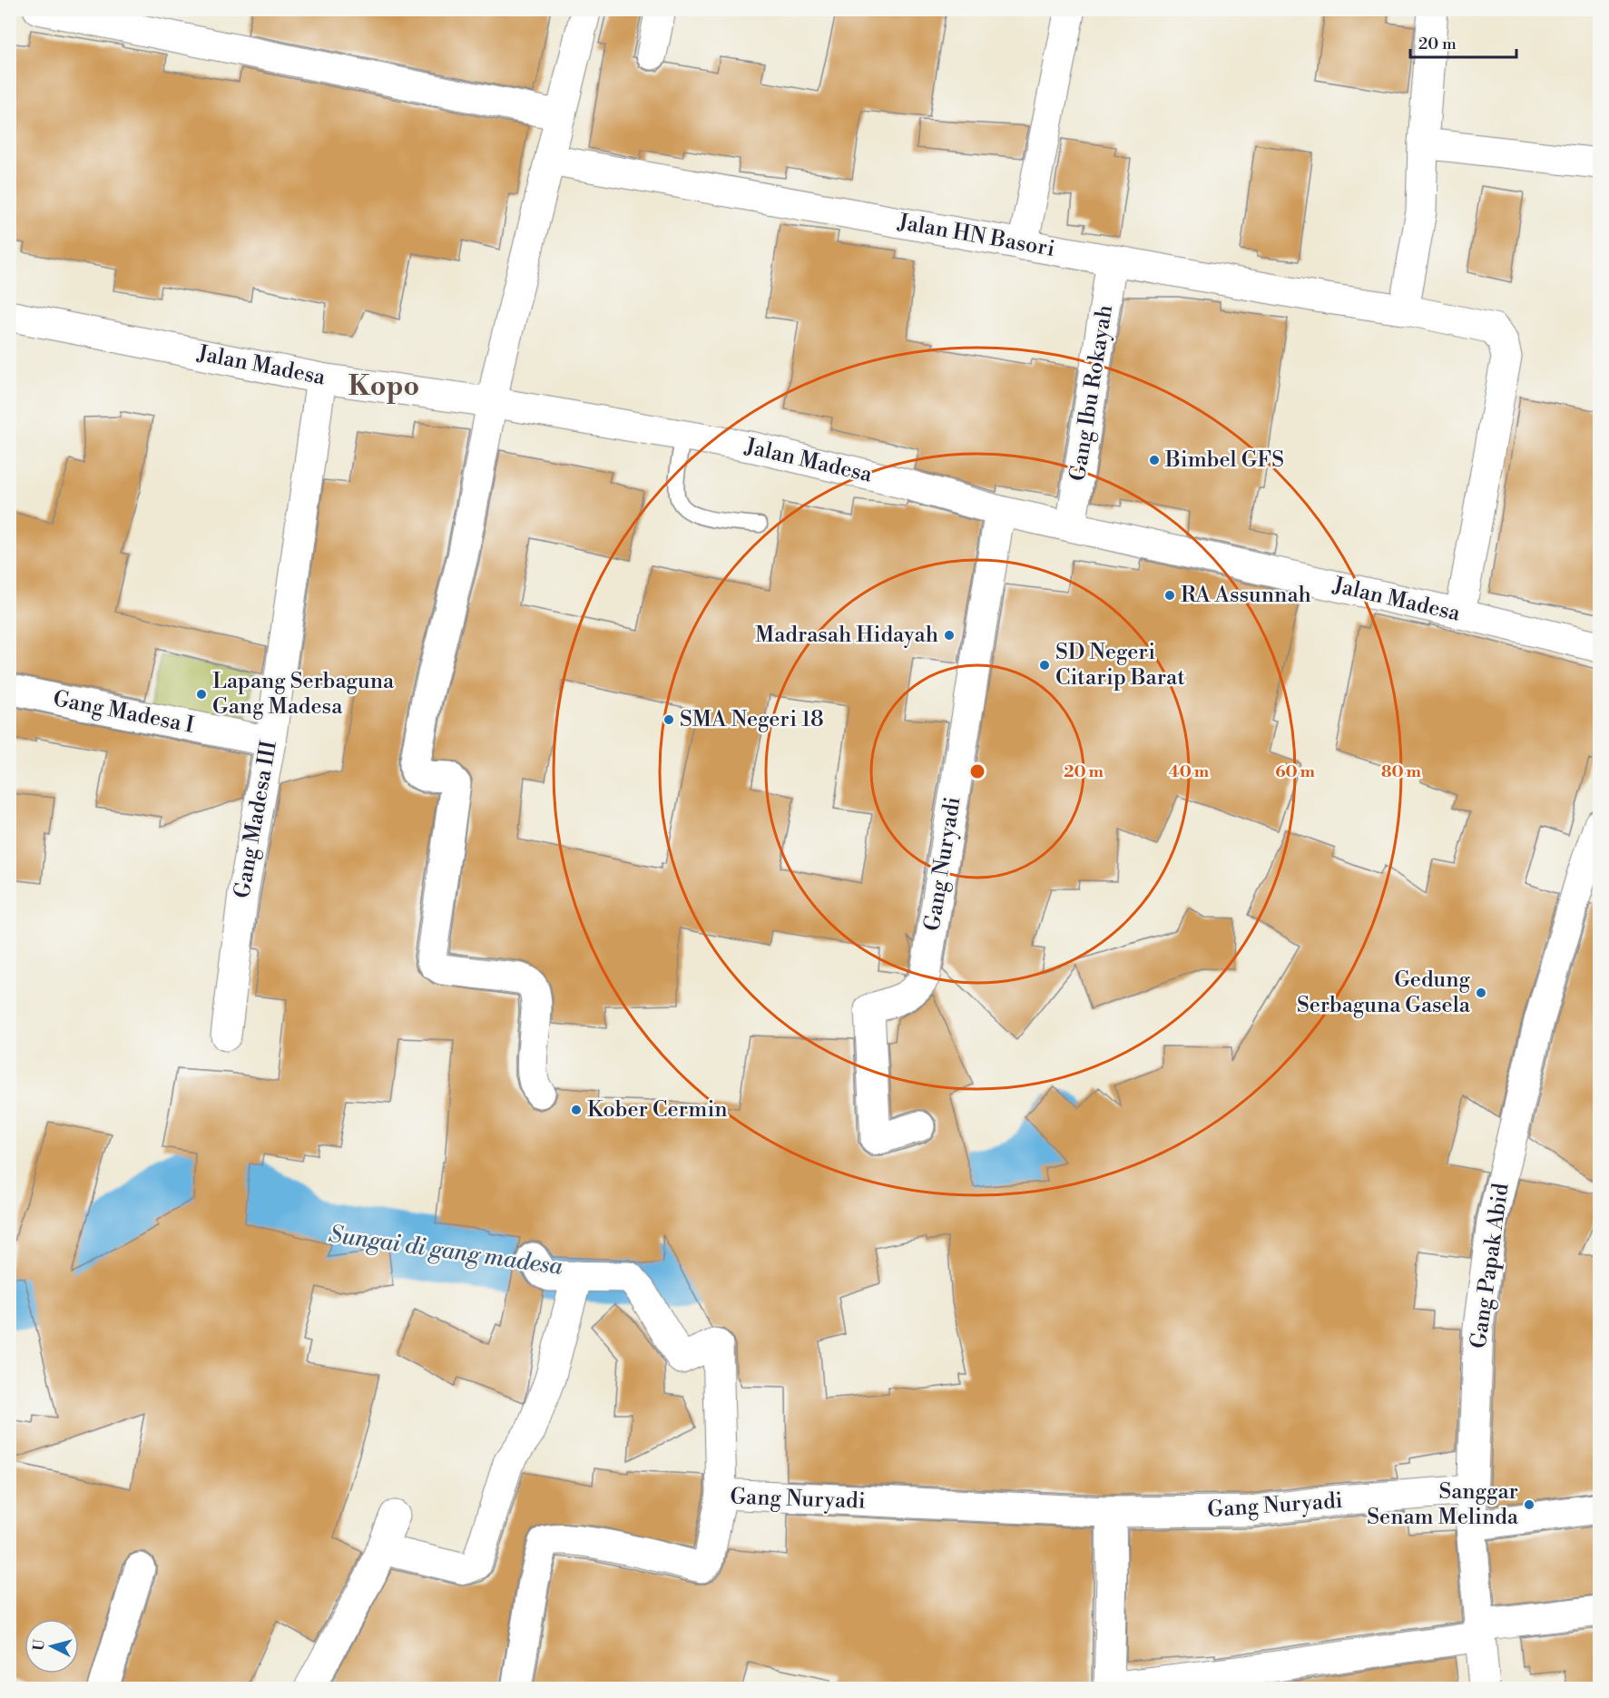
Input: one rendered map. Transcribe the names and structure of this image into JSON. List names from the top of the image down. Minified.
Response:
{"streets":{"street":["Jalan HN Basori","Jalan Madesa","Gang Ibu Rokayah","Gang Madesa I","Gang Madesa III","Gang Nuryadi","Gang Papak Abid"]},"crossings":[["Jalan HN Basori","Jalan Madesa"],["Jalan HN Basori","Gang Ibu Rokayah"],["Jalan Madesa","Gang Ibu Rokayah"],["Jalan Madesa","Gang Madesa III"],["Jalan Madesa","Gang Nuryadi"],["Gang Madesa I","Gang Madesa III"],["Gang Nuryadi","Gang Papak Abid"]],"districts":["Kopo"],"water":["Sungai di gang madesa"],"places":["Bimbel GFS","RA Assunnah","Madrasah Hidayah","SD Negeri Citarip Barat","Lapang Serbaguna Gang Madesa","SMA Negeri 18","Gedung Serbaguna Gasela","Kober Cermin","Sanggar Senam Melinda"],"scale_bar":"20 m","north":"left","rings":["20 m","40 m","60 m","80 m"]}
